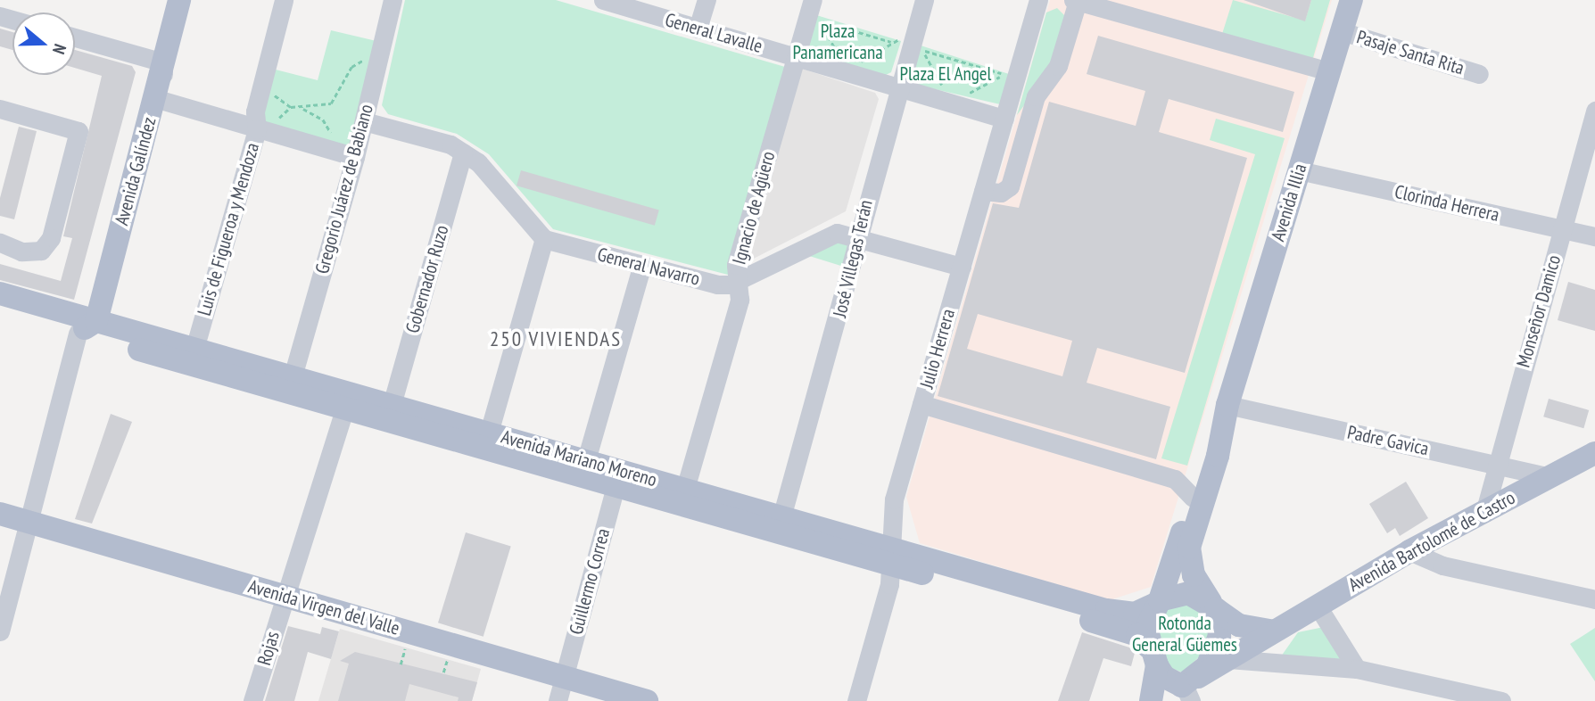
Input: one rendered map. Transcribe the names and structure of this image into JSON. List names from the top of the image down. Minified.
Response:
{"streets":{"main road":["Avenida Galíndez","Avenida Illia","Avenida Mariano Moreno","Avenida Bartolomé de Castro","Avenida Virgen del Valle"],"street":["General Lavalle","Pasaje Santa Rita","Gregorio Juárez de Babiano","Clorinda Herrera","Ignacio de Agüero","Luis de Figueroa y Mendoza","José Villegas Terán","General Navarro","Gobernador Ruzo","Monseñor Damico","Julio Herrera","Padre Gavica","Guillermo Correa","Rojas"]},"crossings":[["General Lavalle","Ignacio de Agüero"],["General Lavalle","José Villegas Terán"],["General Lavalle","Julio Herrera"],["Pasaje Santa Rita","Avenida Illia"],["Avenida Galíndez","Avenida Mariano Moreno"],["Avenida Galíndez","Avenida Virgen del Valle"],["Gregorio Juárez de Babiano","Avenida Mariano Moreno"],["Avenida Illia","Clorinda Herrera"],["Avenida Illia","Padre Gavica"],["Avenida Illia","Avenida Mariano Moreno"],["Avenida Illia","Avenida Bartolomé de Castro"],["Clorinda Herrera","Monseñor Damico"],["Ignacio de Agüero","General Navarro"],["Ignacio de Agüero","Avenida Mariano Moreno"],["Luis de Figueroa y Mendoza","Avenida Mariano Moreno"],["José Villegas Terán","General Navarro"],["José Villegas Terán","Avenida Mariano Moreno"],["General Navarro","Julio Herrera"],["Gobernador Ruzo","Avenida Mariano Moreno"],["Monseñor Damico","Padre Gavica"],["Monseñor Damico","Avenida Bartolomé de Castro"],["Julio Herrera","Avenida Mariano Moreno"],["Padre Gavica","Avenida Bartolomé de Castro"],["Avenida Mariano Moreno","Avenida Bartolomé de Castro"],["Avenida Mariano Moreno","Guillermo Correa"],["Guillermo Correa","Avenida Virgen del Valle"],["Avenida Virgen del Valle","Rojas"]],"districts":["250 VIVIENDAS"],"parks":["Plaza Panamericana","Plaza El Angel","Rotonda General Güemes"],"north":"right"}
